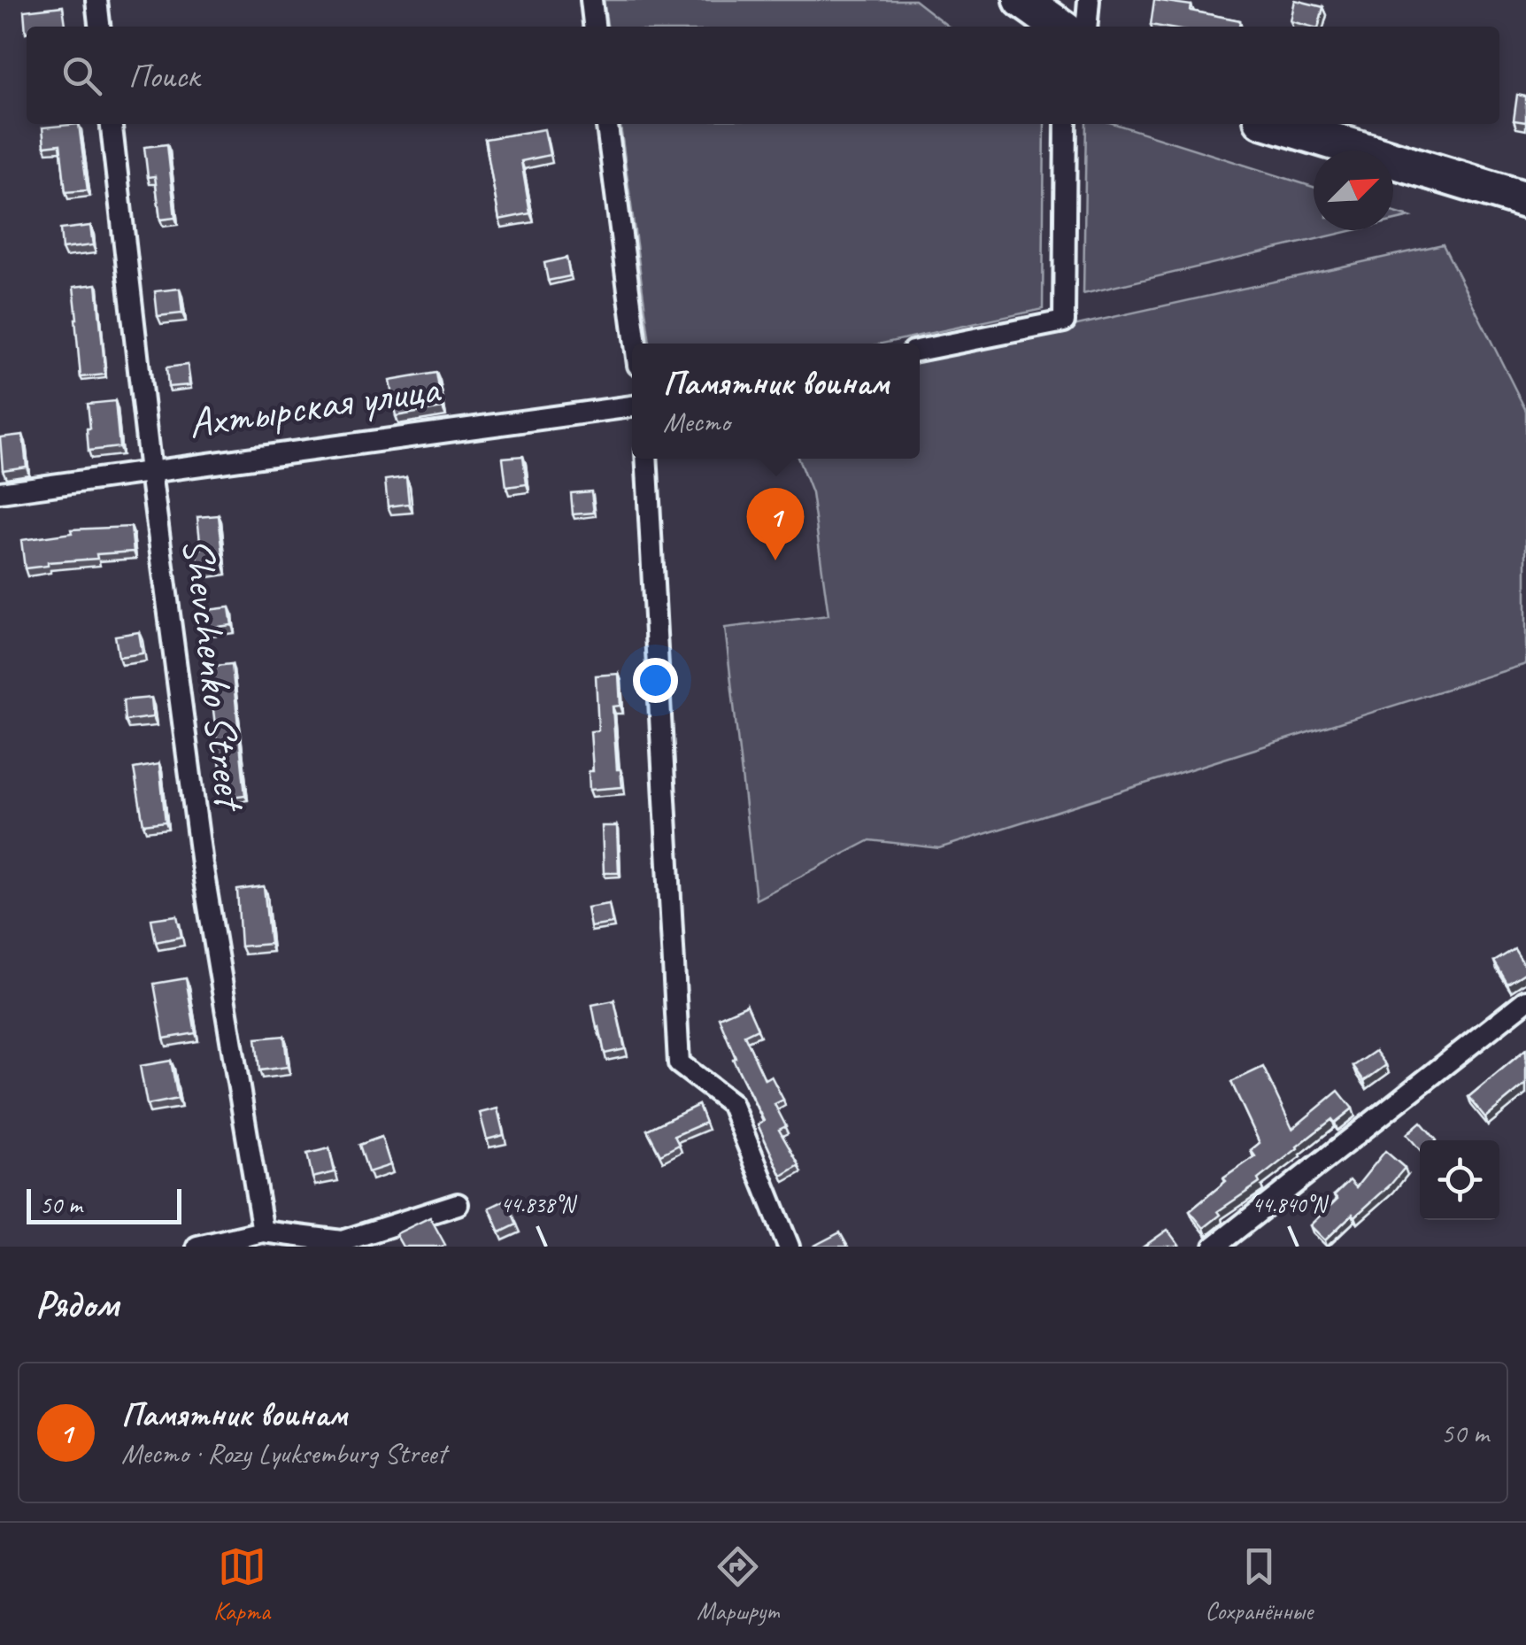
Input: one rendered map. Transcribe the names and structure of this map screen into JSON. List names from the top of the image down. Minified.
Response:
{"streets":{"street":["Ахтырская улица","Shevchenko Street"]},"crossings":[["Ахтырская улица","Shevchenko Street"]],"scale_bar":"50 m","north":"top right","page":{"search":"Поиск","popup":["Памятник воинам","Место"],"pins":"1","scale":"50 m","heading":"Рядом","list":[{"mark":"1","name":"Памятник воинам","note":"Место · Rozy Lyuksemburg Street","value":"50 m"}],"nav":["Карта","Маршрут","Сохранённые"]},"coordinates":["44.838°N","44.840°N"]}
